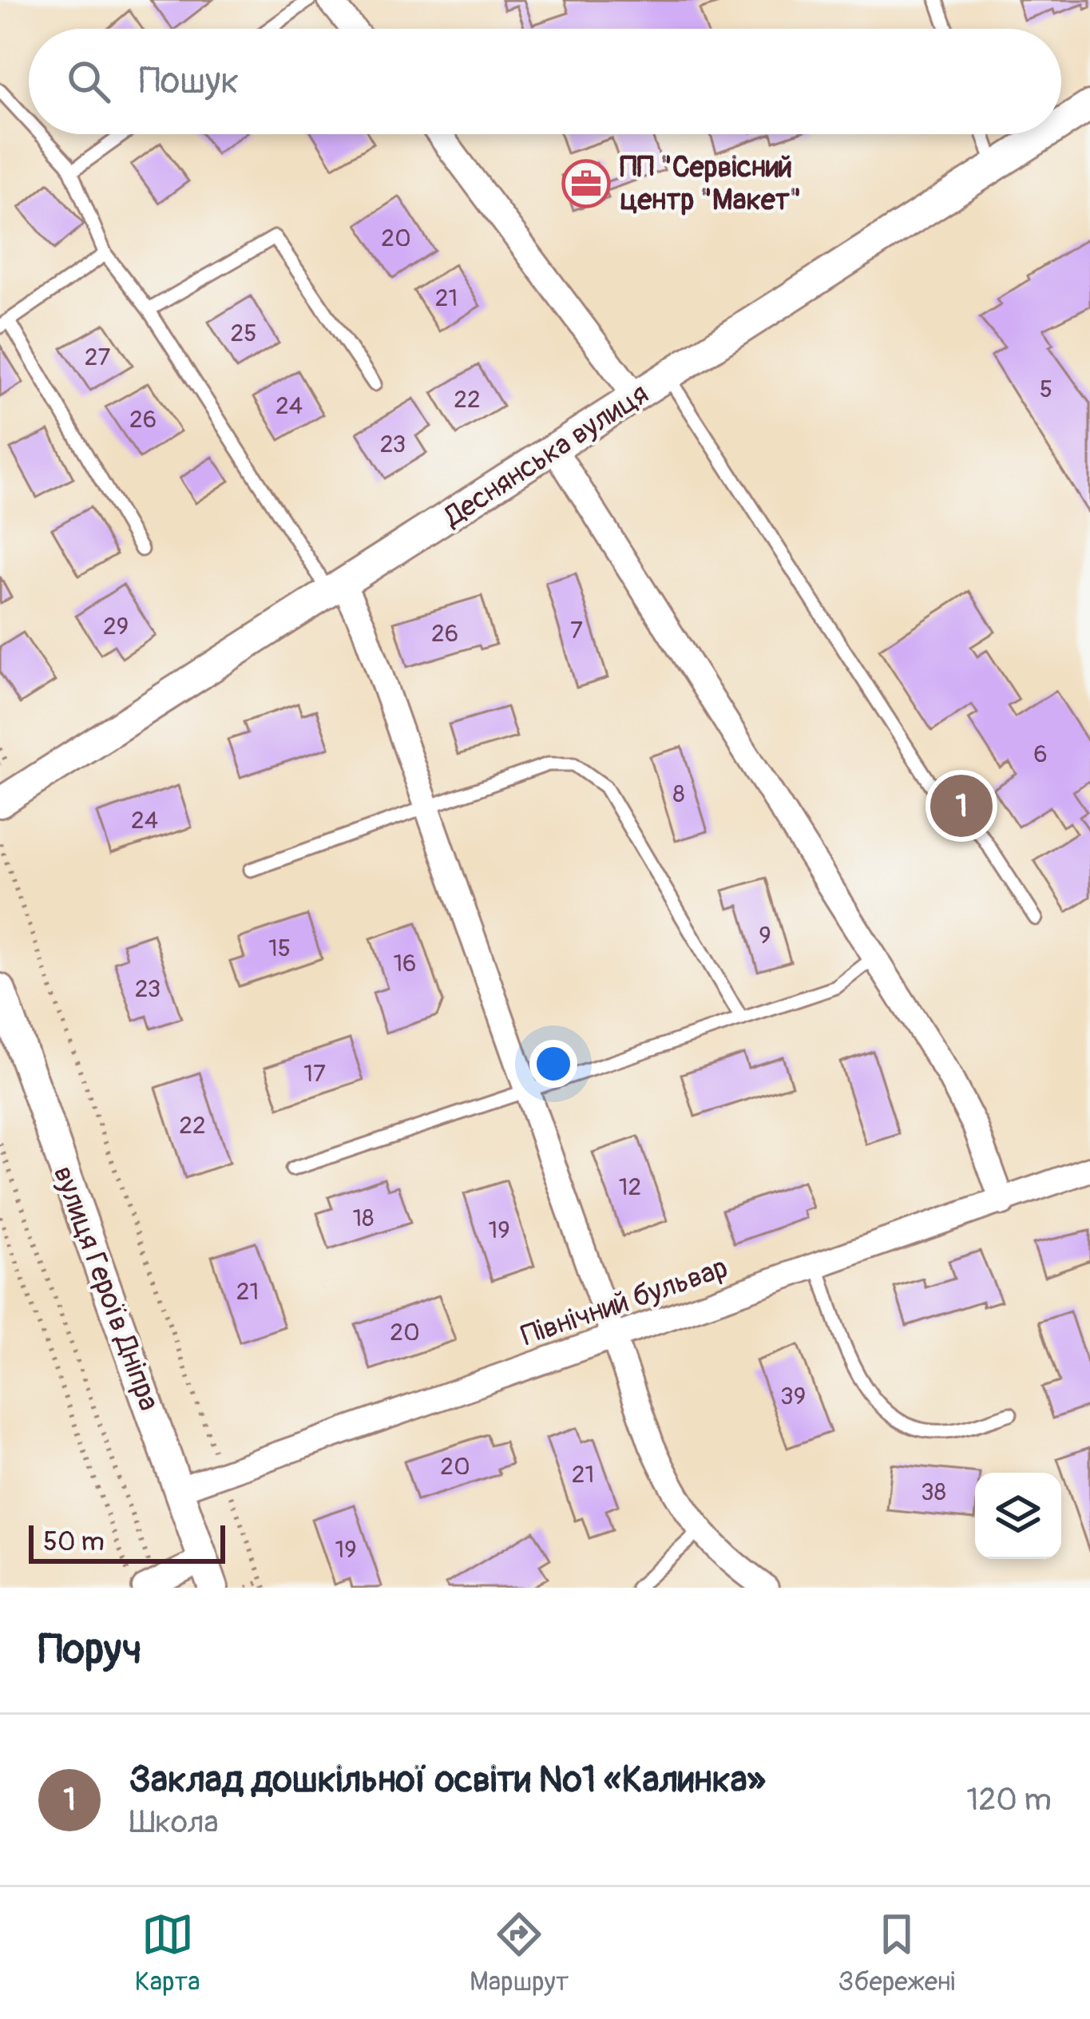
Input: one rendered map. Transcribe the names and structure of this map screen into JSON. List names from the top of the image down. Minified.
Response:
{"streets":{"street":["Деснянська вулиця","вулиця Героїв Дніпра","Північний бульвар"]},"crossings":[["вулиця Героїв Дніпра","Північний бульвар"]],"places":{"office":["ПП \"Сервісний центр \"Макет\""]},"house_numbers":["20","21","25","27","5","22","24","26","23","29","7","26","6","8","24","9","15","16","23","17","22","12","18","19","21","20","39","20","21","38","19"],"scale_bar":"50 m","page":{"search":"Пошук","pins":"1","scale":"50 m","heading":"Поруч","list":[{"mark":"1","name":"Заклад дошкільної освіти №1 «Калинка»","note":"Школа","value":"120 m"}],"nav":["Карта","Маршрут","Збережені"]}}
